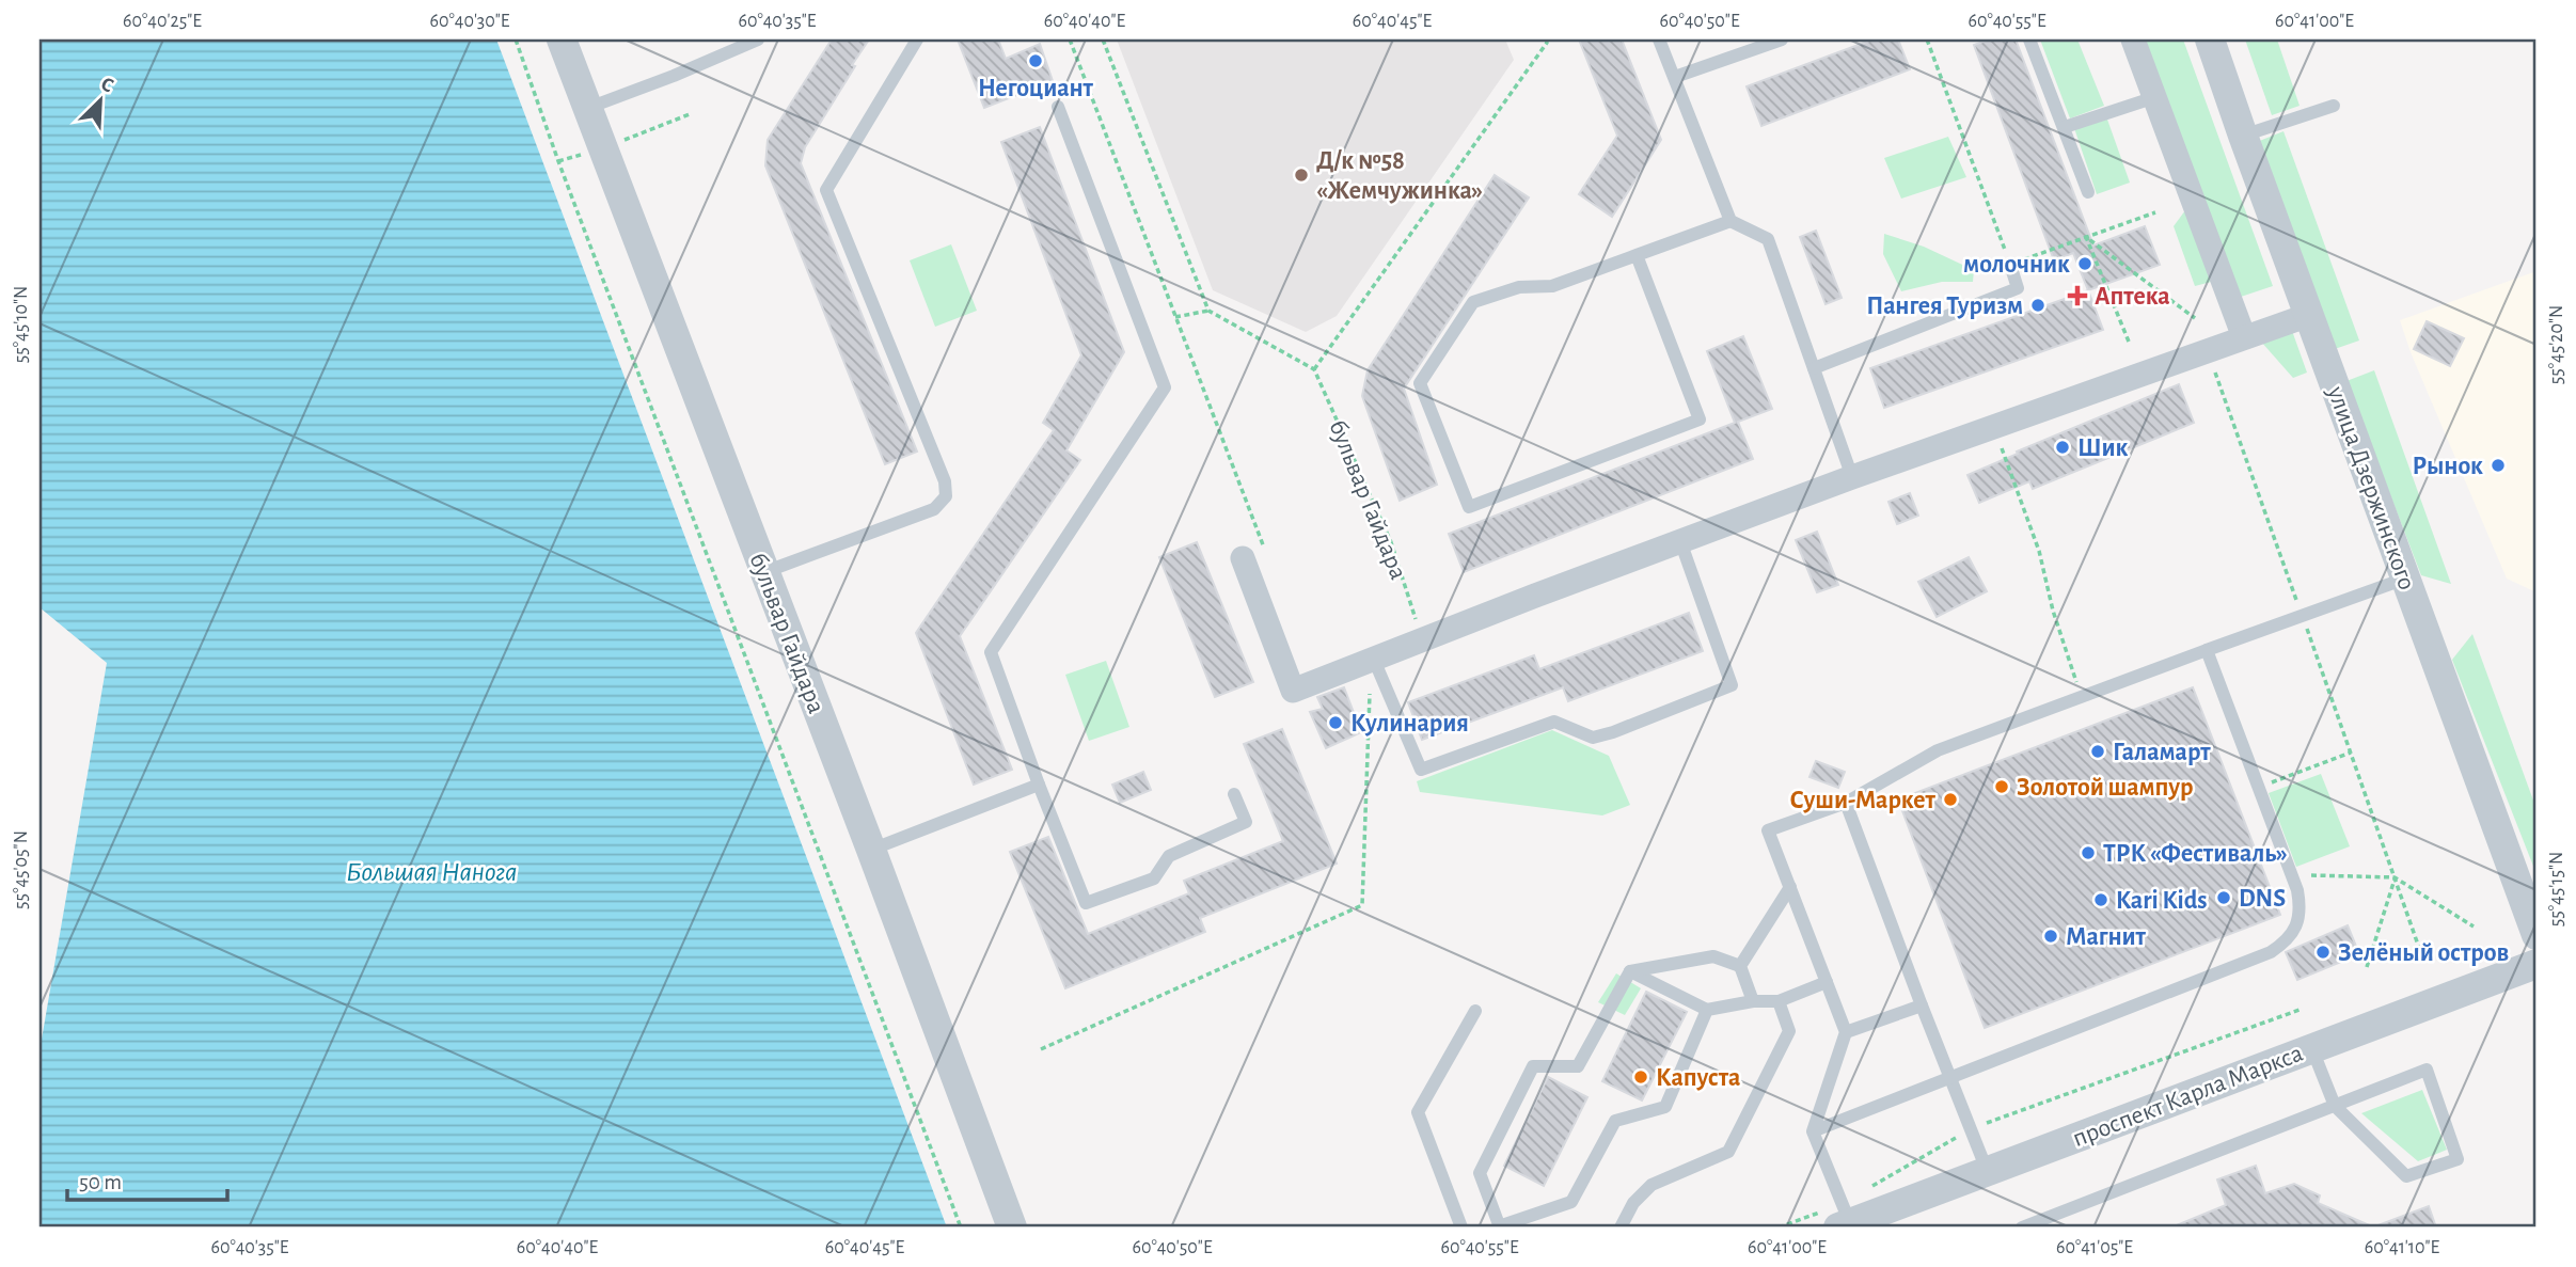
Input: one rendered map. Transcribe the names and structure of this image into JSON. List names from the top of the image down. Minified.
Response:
{"streets":{"street":["улица Дзержинского","бульвар Гайдара","проспект Карла Маркса"]},"water":["Большая Нанога"],"places":{"other":["Негоциант","Д/к №58 «Жемчужинка»","молочник","Пангея Туризм","Шик","Рынок","Кулинария","Галамарт","Золотой шампур","Суши-Маркет","ТРК «Фестиваль»","DNS","Kari Kids","Магнит","Зелёный остров","Капуста"],"health":["Аптека"]},"scale_bar":"50 m","north":"top right","coordinates":["60°40'25\"E","60°40'30\"E","60°40'35\"E","60°40'40\"E","60°40'45\"E","60°40'50\"E","60°40'55\"E","60°41'00\"E","55°45'10\"N","55°45'20\"N","55°45'05\"N","55°45'15\"N","60°41'05\"E","60°41'10\"E"]}
